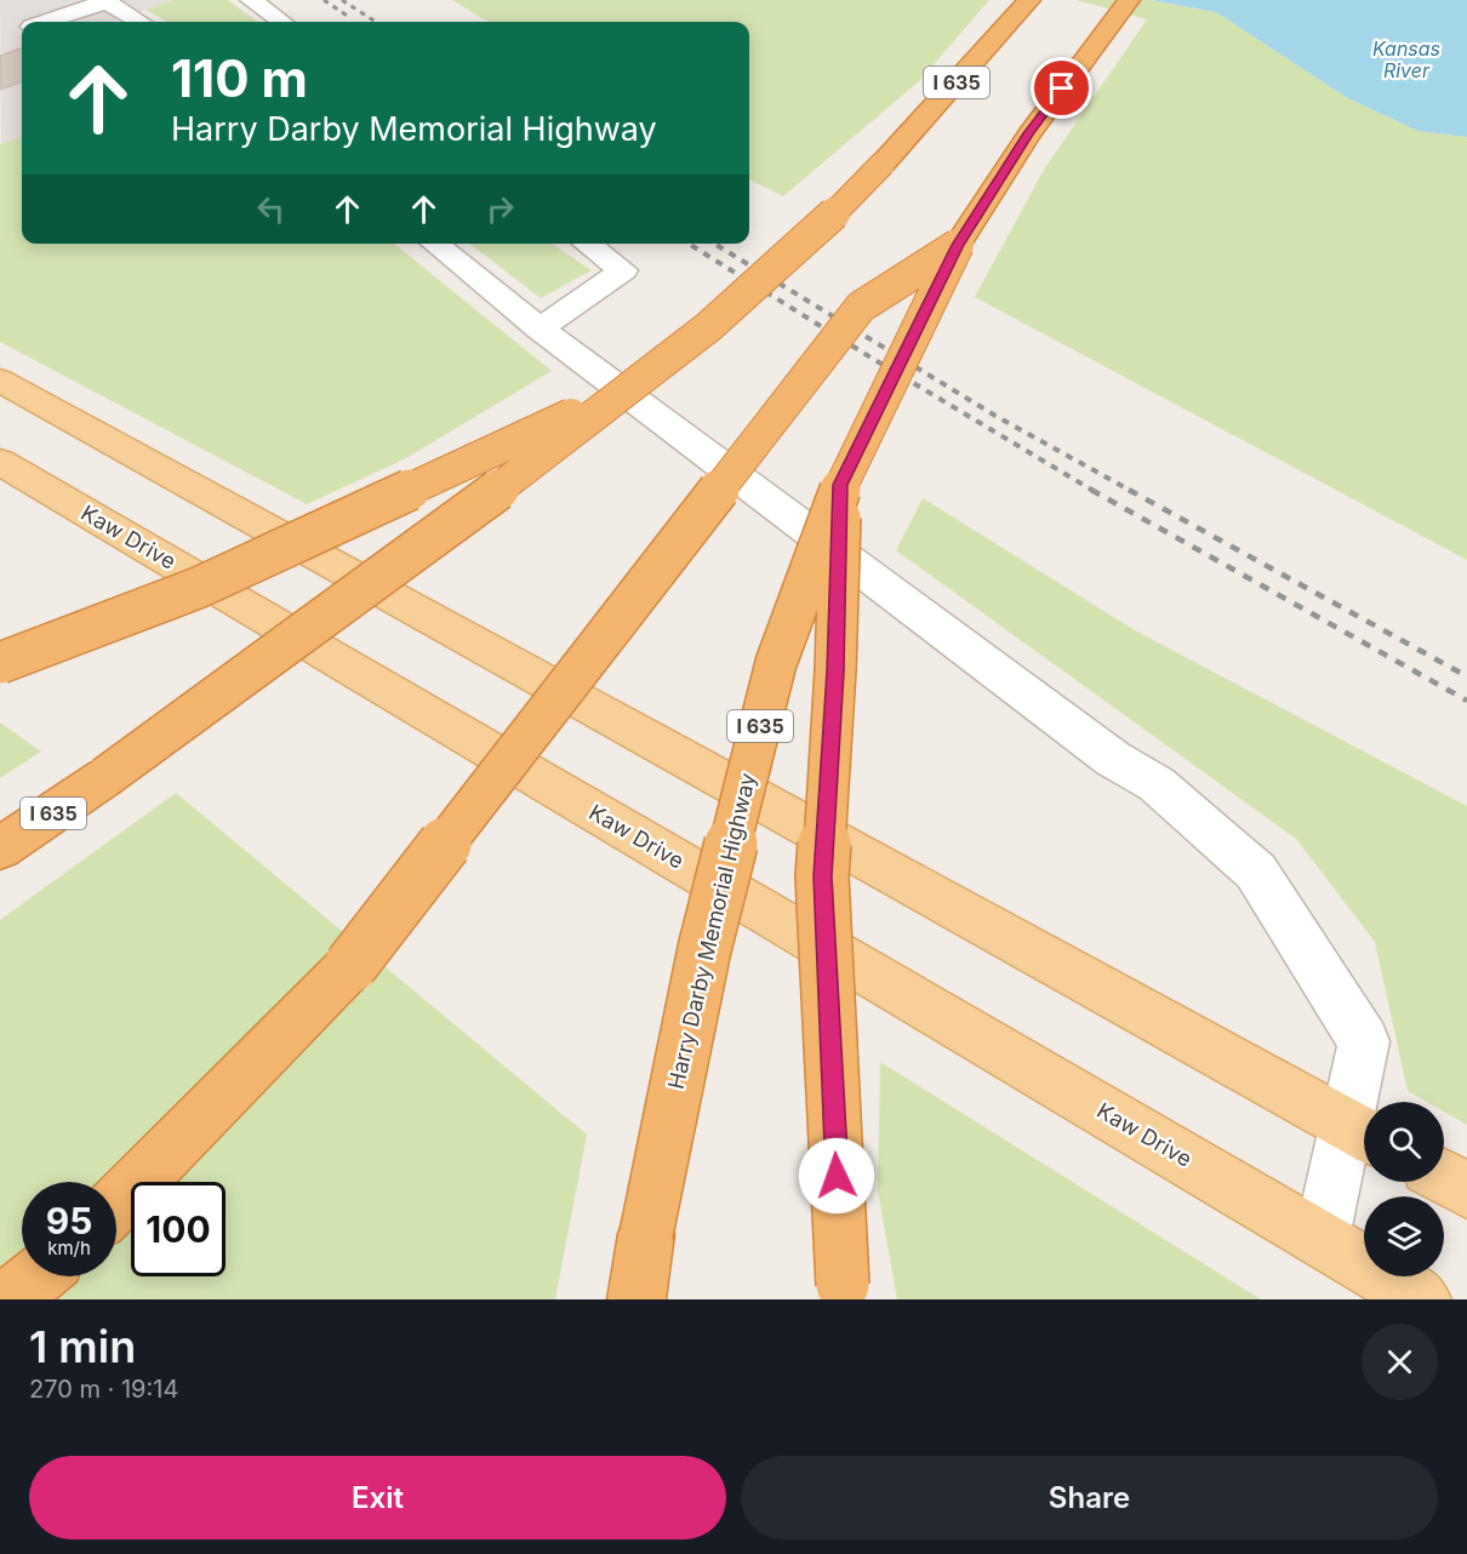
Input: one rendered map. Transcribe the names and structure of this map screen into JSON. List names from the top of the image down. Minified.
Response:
{"streets":{"highway":["I 635","Harry Darby Memorial Highway"],"main road":["Kaw Drive"]},"water":["Kansas River"],"page":{"turn":["110 m","Harry Darby Memorial Highway"],"speed":"95 km/h","limit":"100","heading":["1 min","270 m · 19:14"],"buttons":["Exit","Share"]}}
